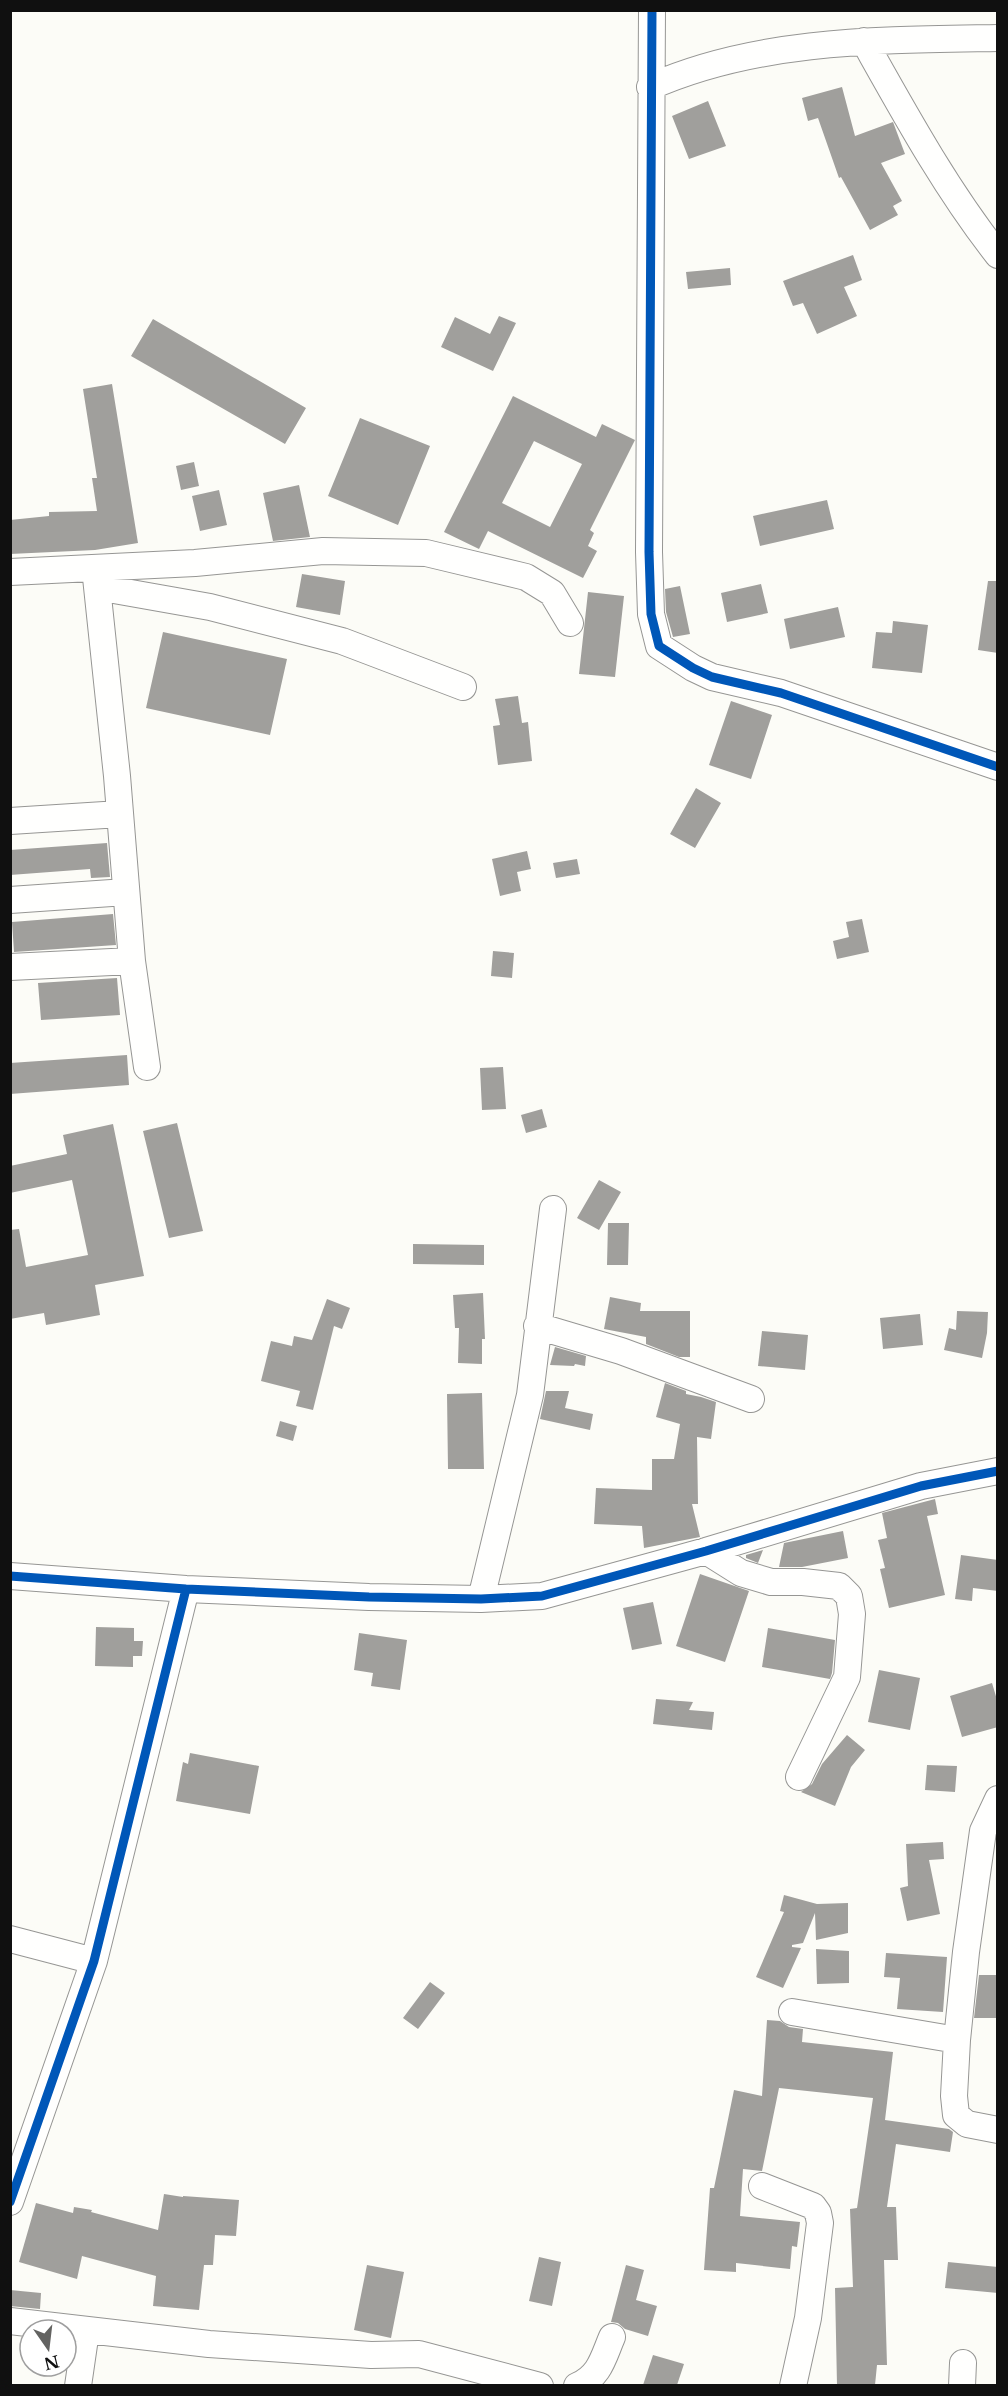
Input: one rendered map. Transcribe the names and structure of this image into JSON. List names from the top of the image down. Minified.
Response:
{"north":"bottom"}
